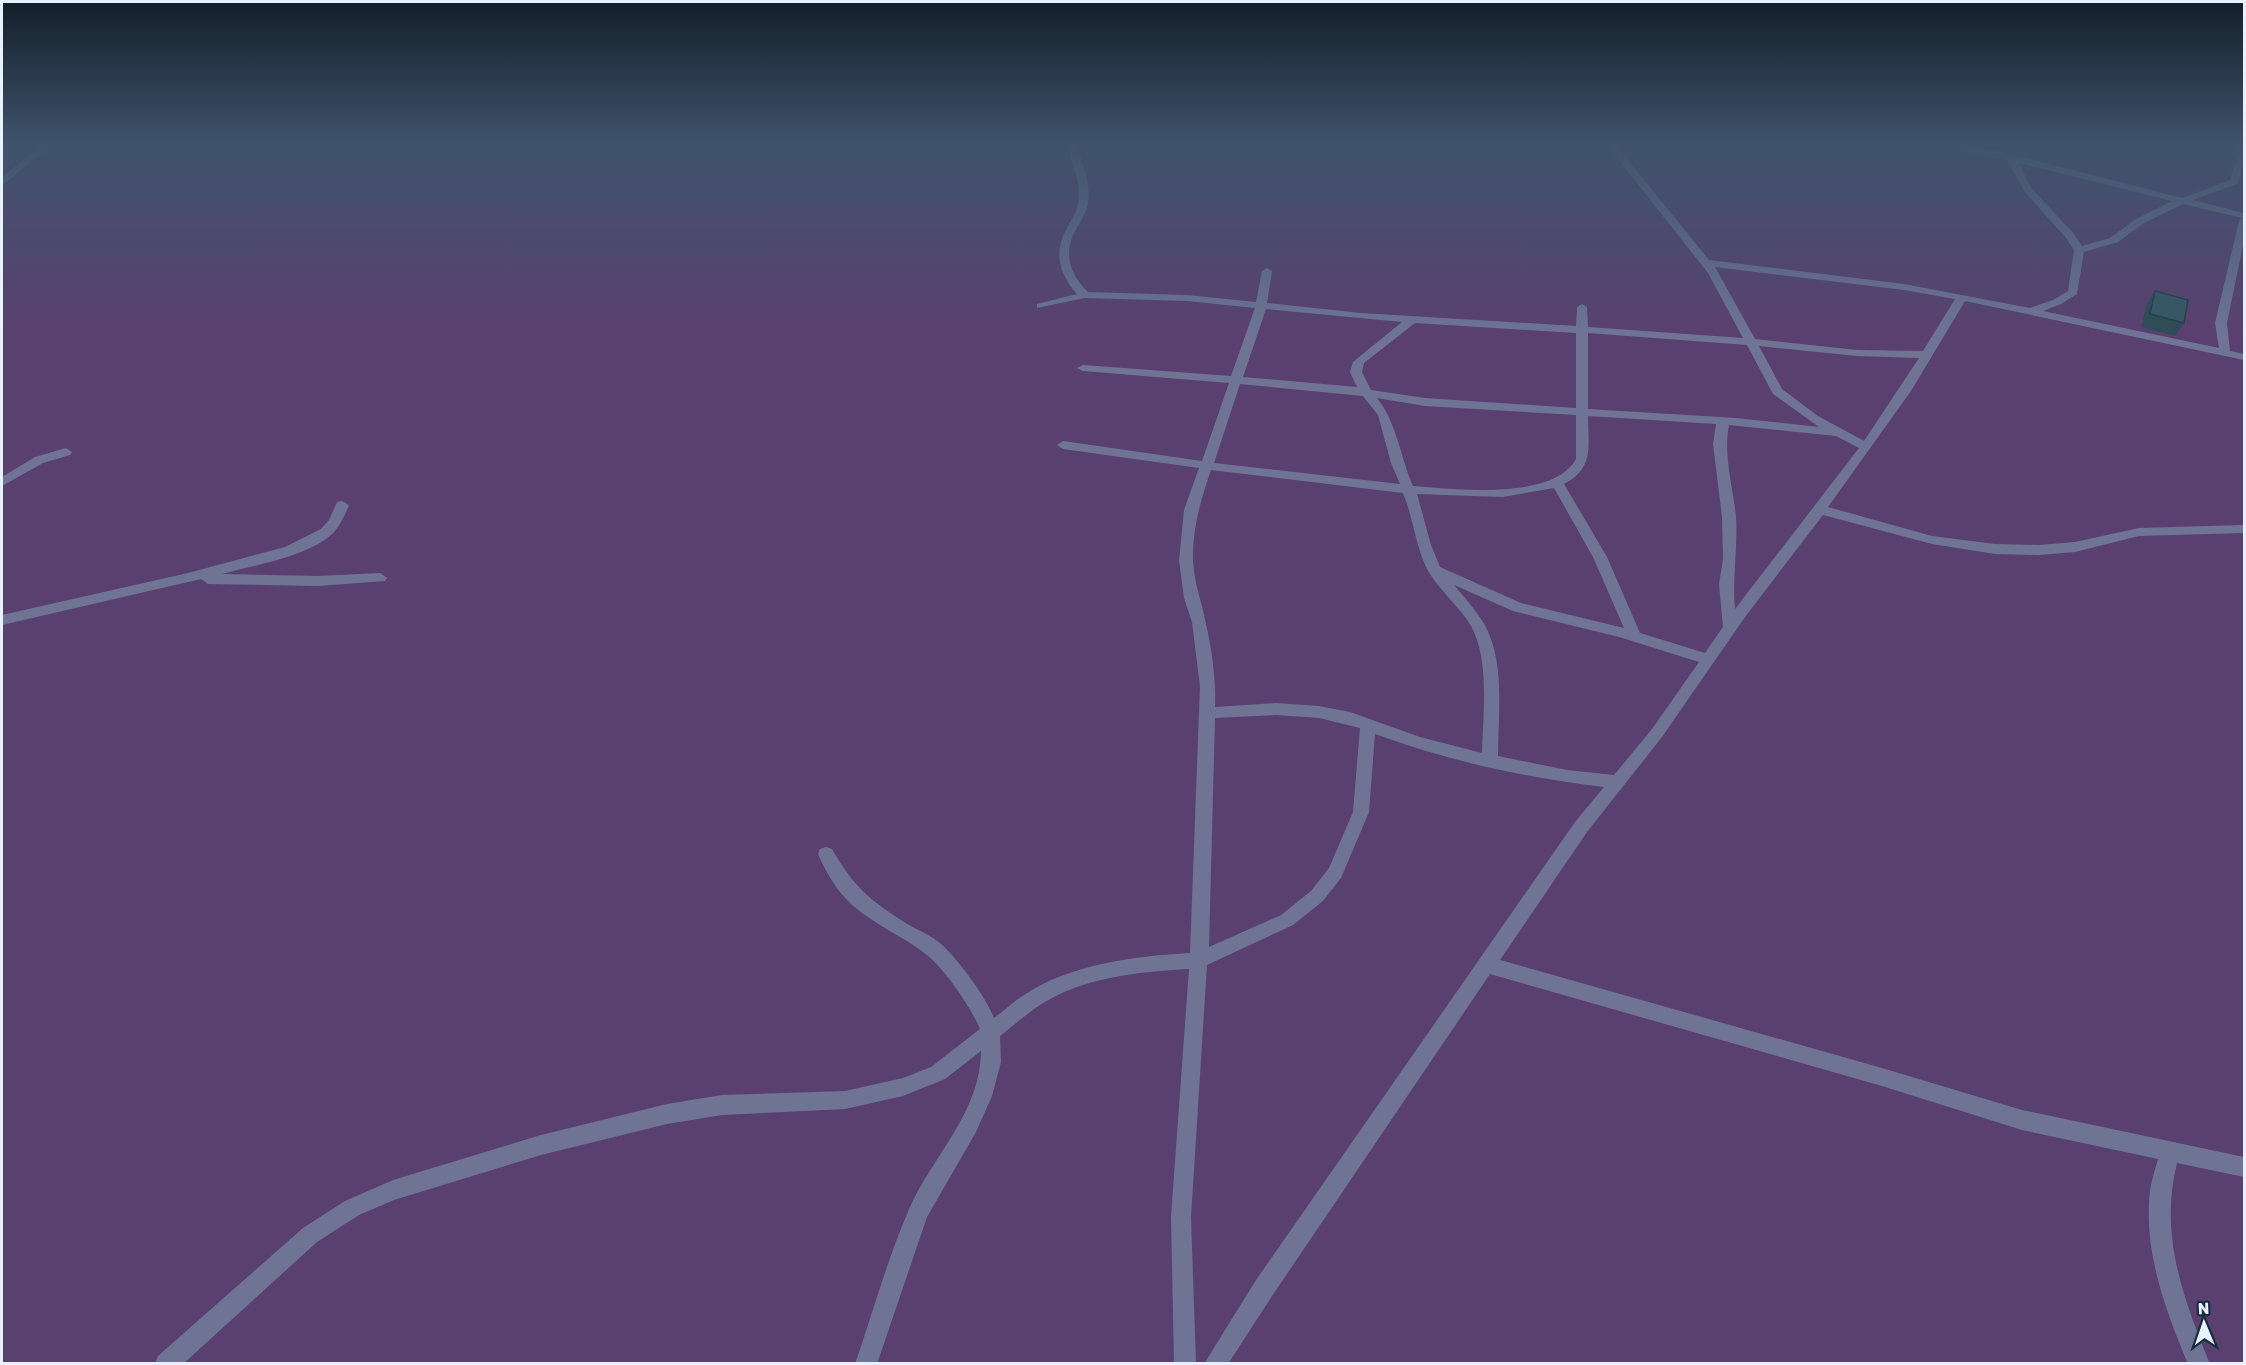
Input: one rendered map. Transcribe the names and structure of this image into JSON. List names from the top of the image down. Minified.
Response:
{"north":"top"}
